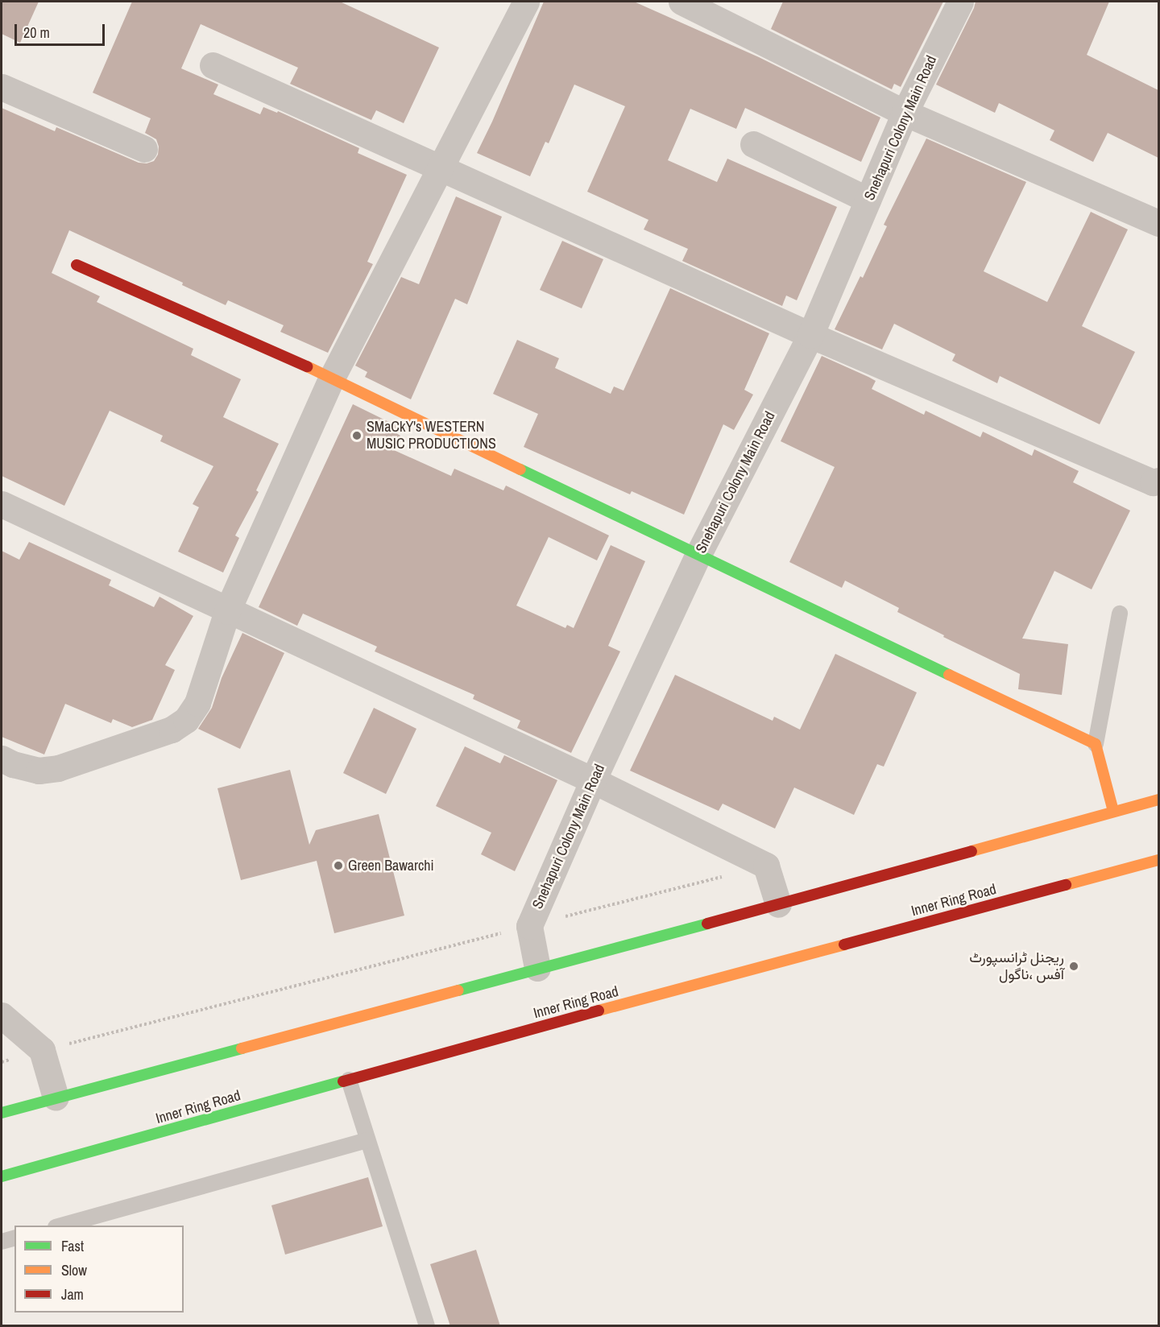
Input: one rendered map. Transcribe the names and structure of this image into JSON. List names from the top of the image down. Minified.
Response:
{"streets":{"main road":["Inner Ring Road"],"street":["Snehapuri Colony Main Road"]},"places":["SMaCkY's WESTERN MUSIC PRODUCTIONS","Green Bawarchi","ریجنل ٹرانسپورٹ آفس ،ناگول"],"legend":["Fast","Slow","Jam"],"scale_bar":"20 m"}
